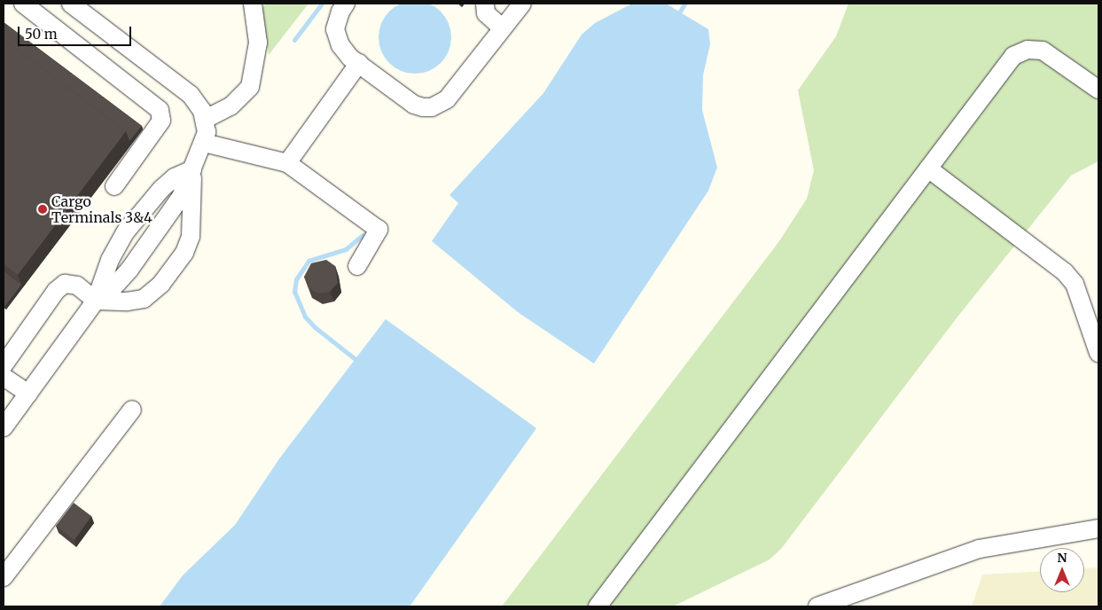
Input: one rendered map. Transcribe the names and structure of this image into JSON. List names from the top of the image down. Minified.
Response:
{"places":["Cargo Terminals 3&4"],"scale_bar":"50 m","north":"top"}
